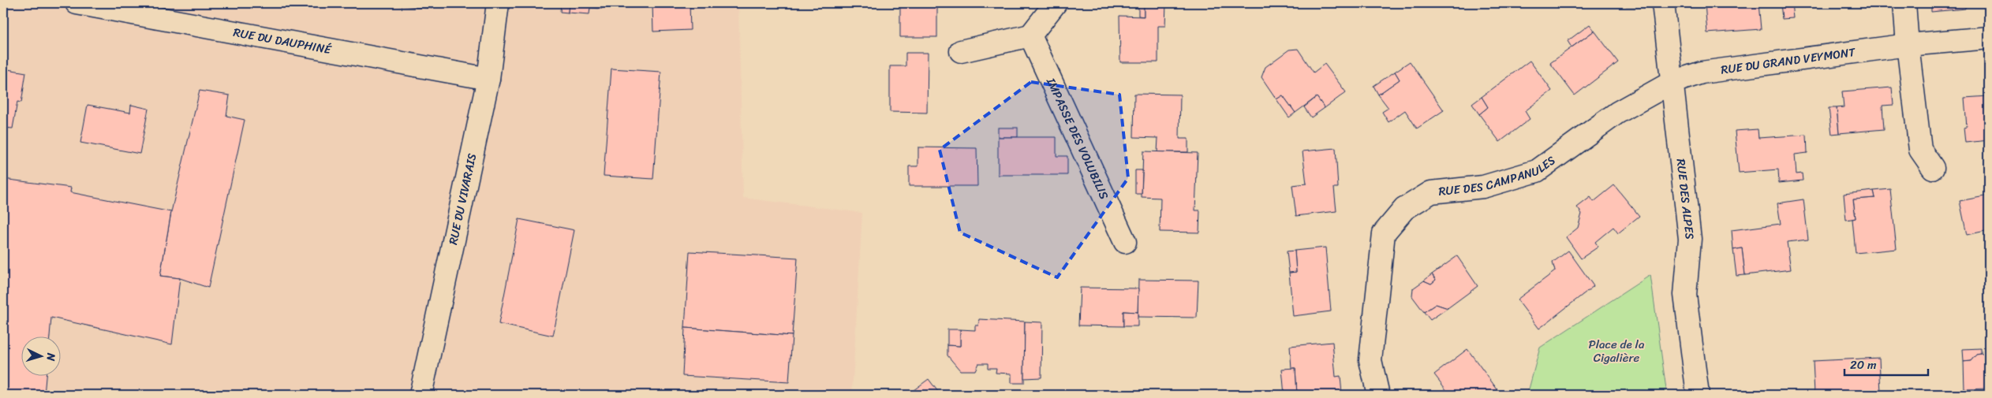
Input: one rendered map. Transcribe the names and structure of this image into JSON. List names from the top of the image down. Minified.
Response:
{"streets":{"street":["RUE DU DAUPHINÉ","RUE DU GRAND VEYMONT","IMPASSE DES VOLUBILIS","RUE DES CAMPANULES","RUE DU VIVARAIS","RUE DES ALPES"]},"crossings":[["RUE DU DAUPHINÉ","RUE DU VIVARAIS"],["RUE DU GRAND VEYMONT","RUE DES CAMPANULES"],["RUE DU GRAND VEYMONT","RUE DES ALPES"],["RUE DES CAMPANULES","RUE DES ALPES"]],"parks":["Place de la Cigalière"],"scale_bar":"20 m","north":"right"}
